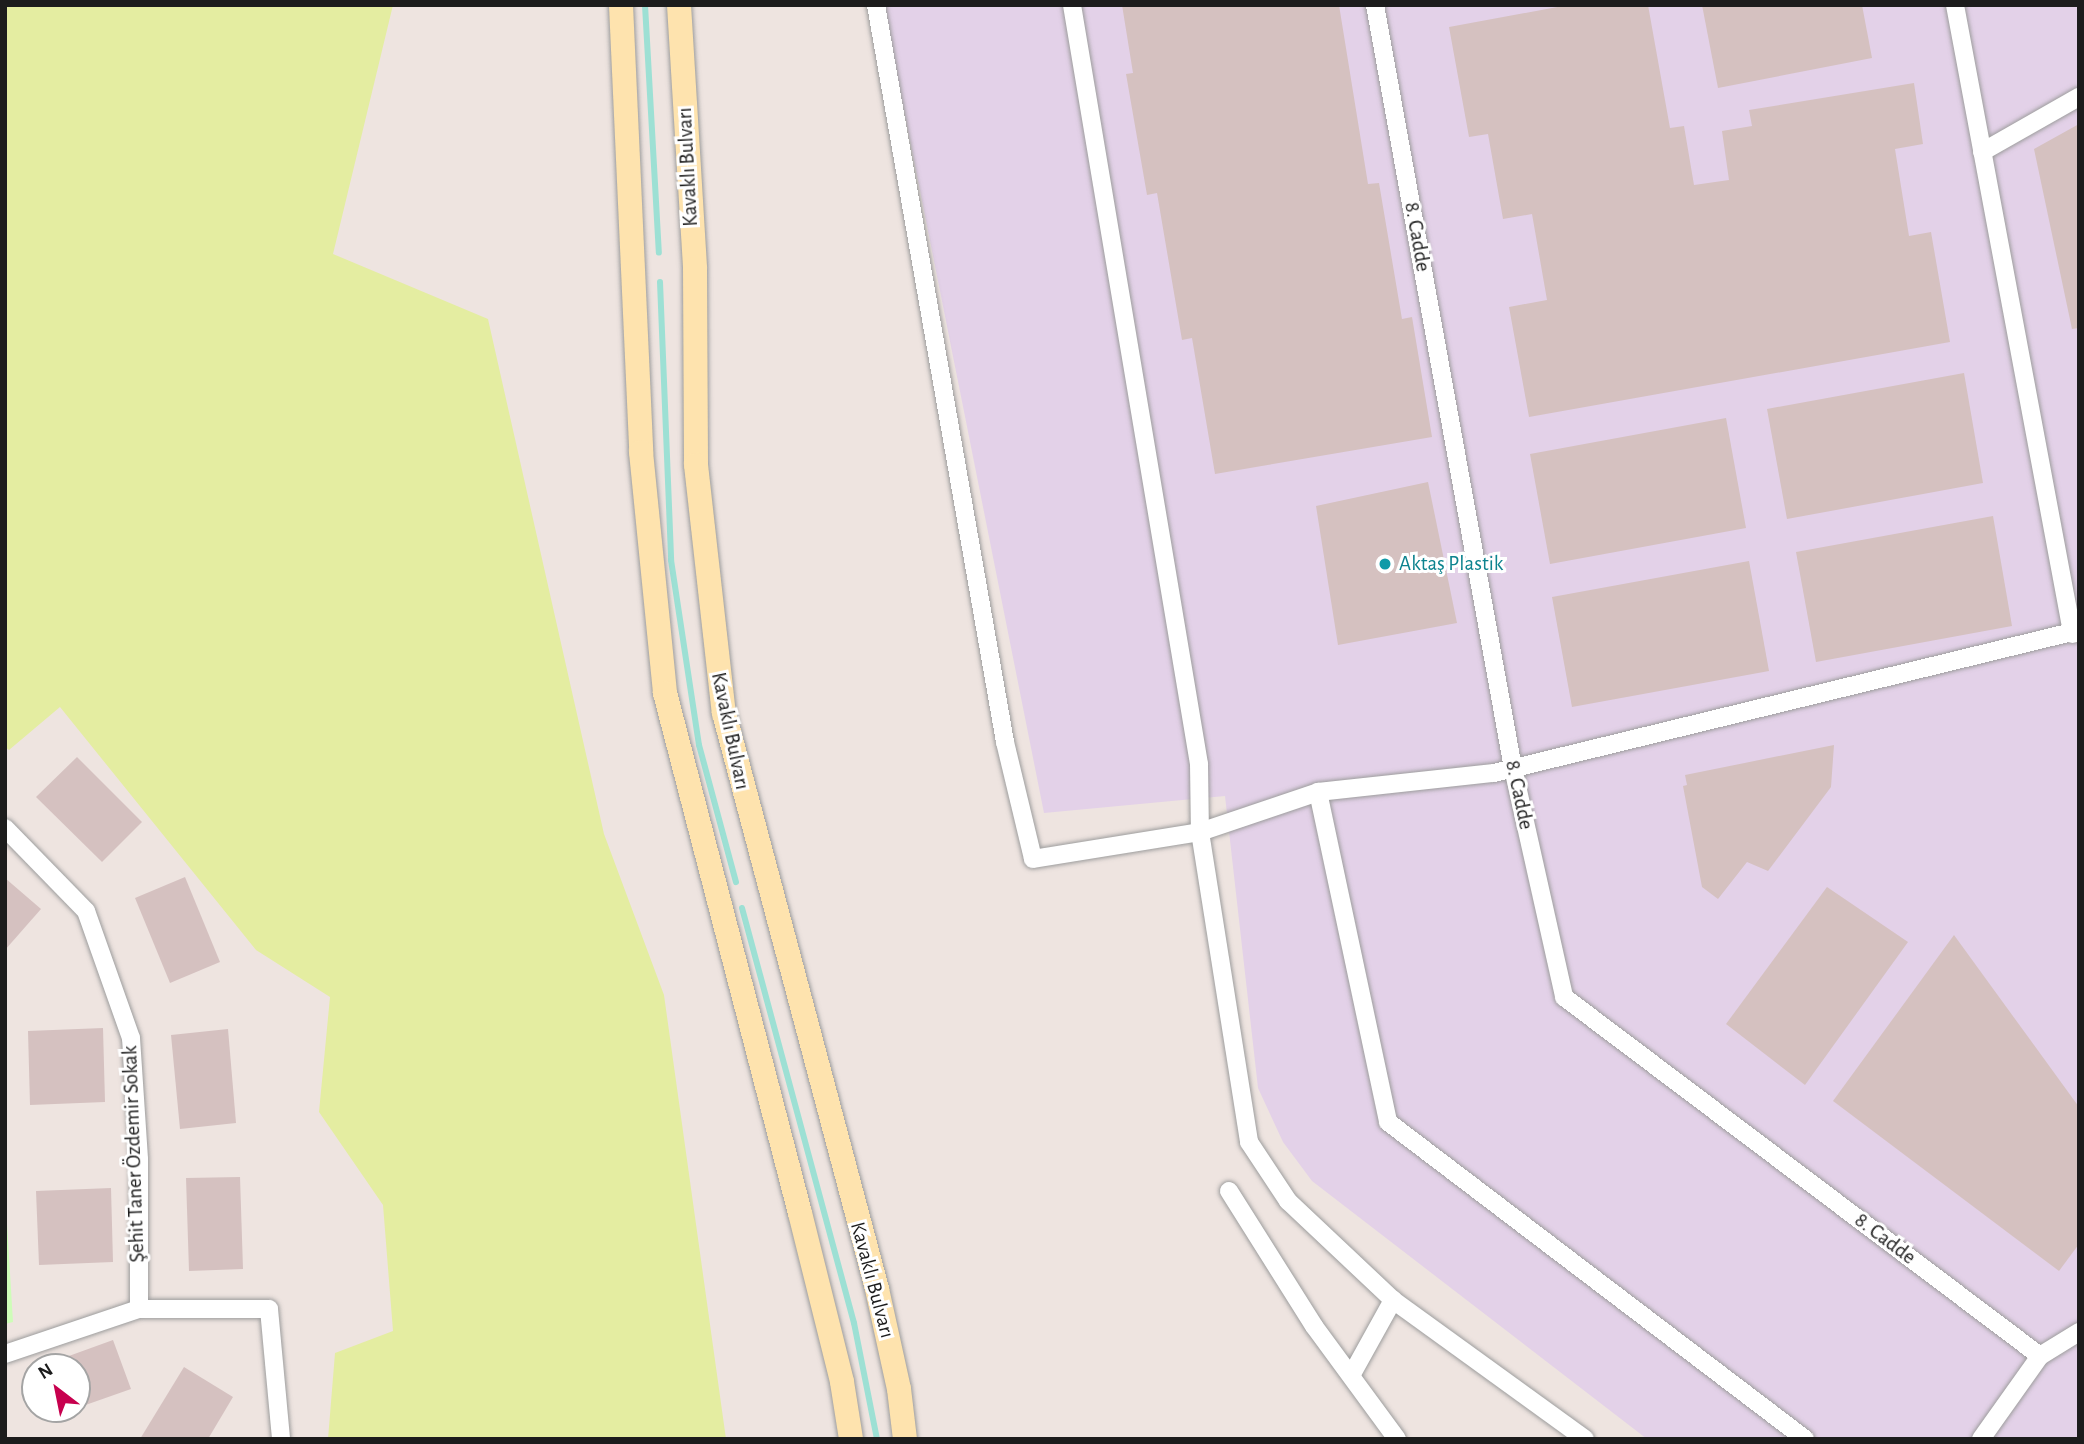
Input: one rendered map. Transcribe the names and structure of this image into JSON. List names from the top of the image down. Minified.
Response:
{"streets":{"main road":["Kavaklı Bulvarı"],"street":["8. Cadde","Şehit Taner Özdemir Sokak"]},"places":["Aktaş Plastik"],"north":"top left"}
